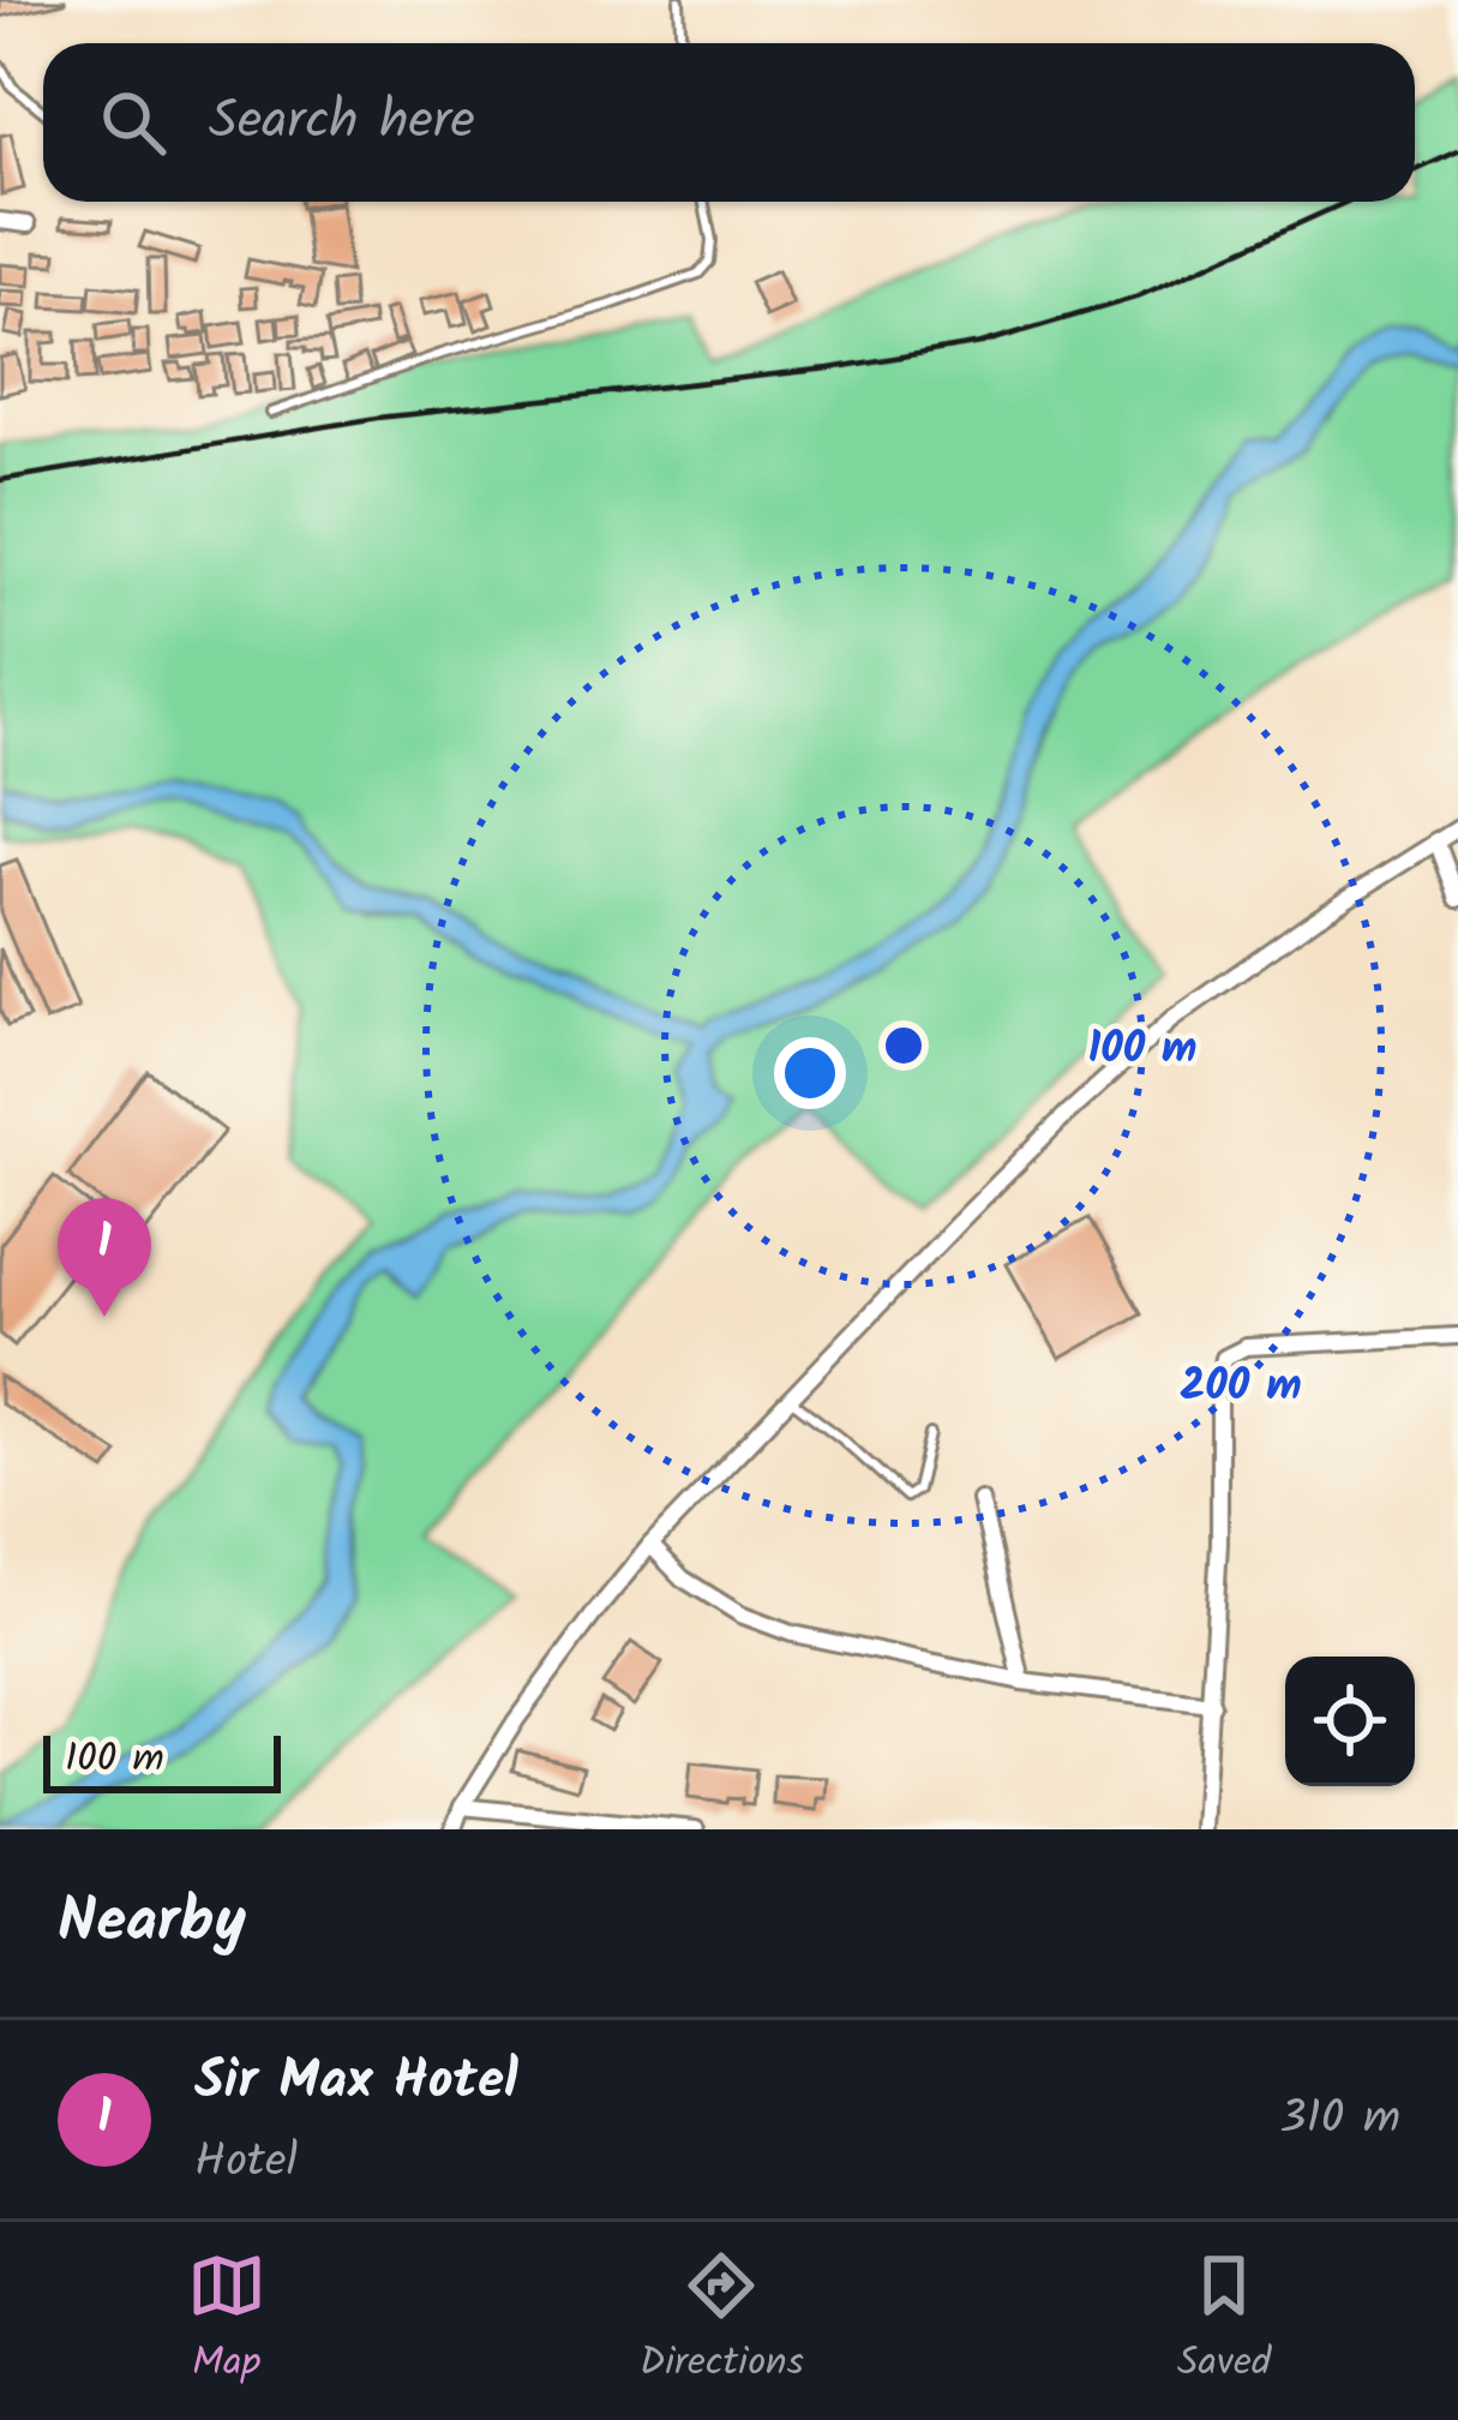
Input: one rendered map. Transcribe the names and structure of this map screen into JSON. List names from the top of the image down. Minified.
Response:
{"scale_bar":"100 m","page":{"search":"Search here","pins":"1","scale":"100 m","heading":"Nearby","list":[{"mark":"1","name":"Sir Max Hotel","note":"Hotel","value":"310 m"}],"nav":["Map","Directions","Saved"]},"rings":["100 m","200 m"]}
